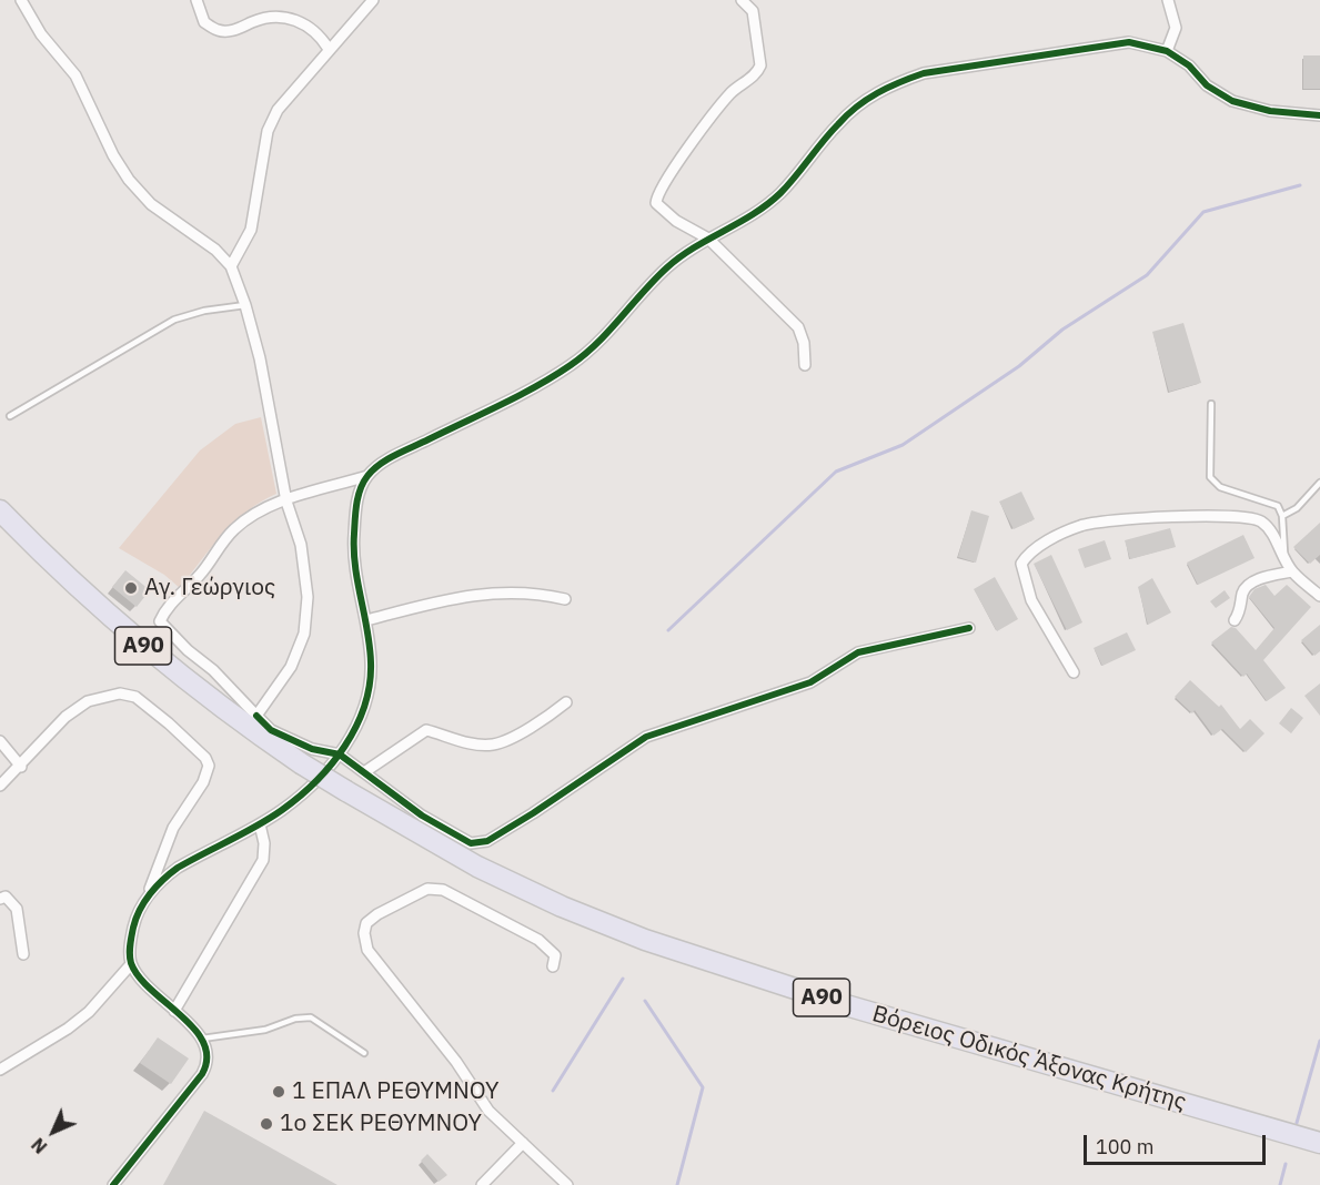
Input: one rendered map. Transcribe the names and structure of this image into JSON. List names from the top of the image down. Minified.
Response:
{"streets":{"highway":["Α90","Βόρειος Οδικός Άξονας Κρήτης"]},"places":["Αγ. Γεώργιος","1 ΕΠΑΛ ΡΕΘΥΜΝΟΥ","1ο ΣΕΚ ΡΕΘΥΜΝΟΥ"],"scale_bar":"100 m","north":"bottom left"}
